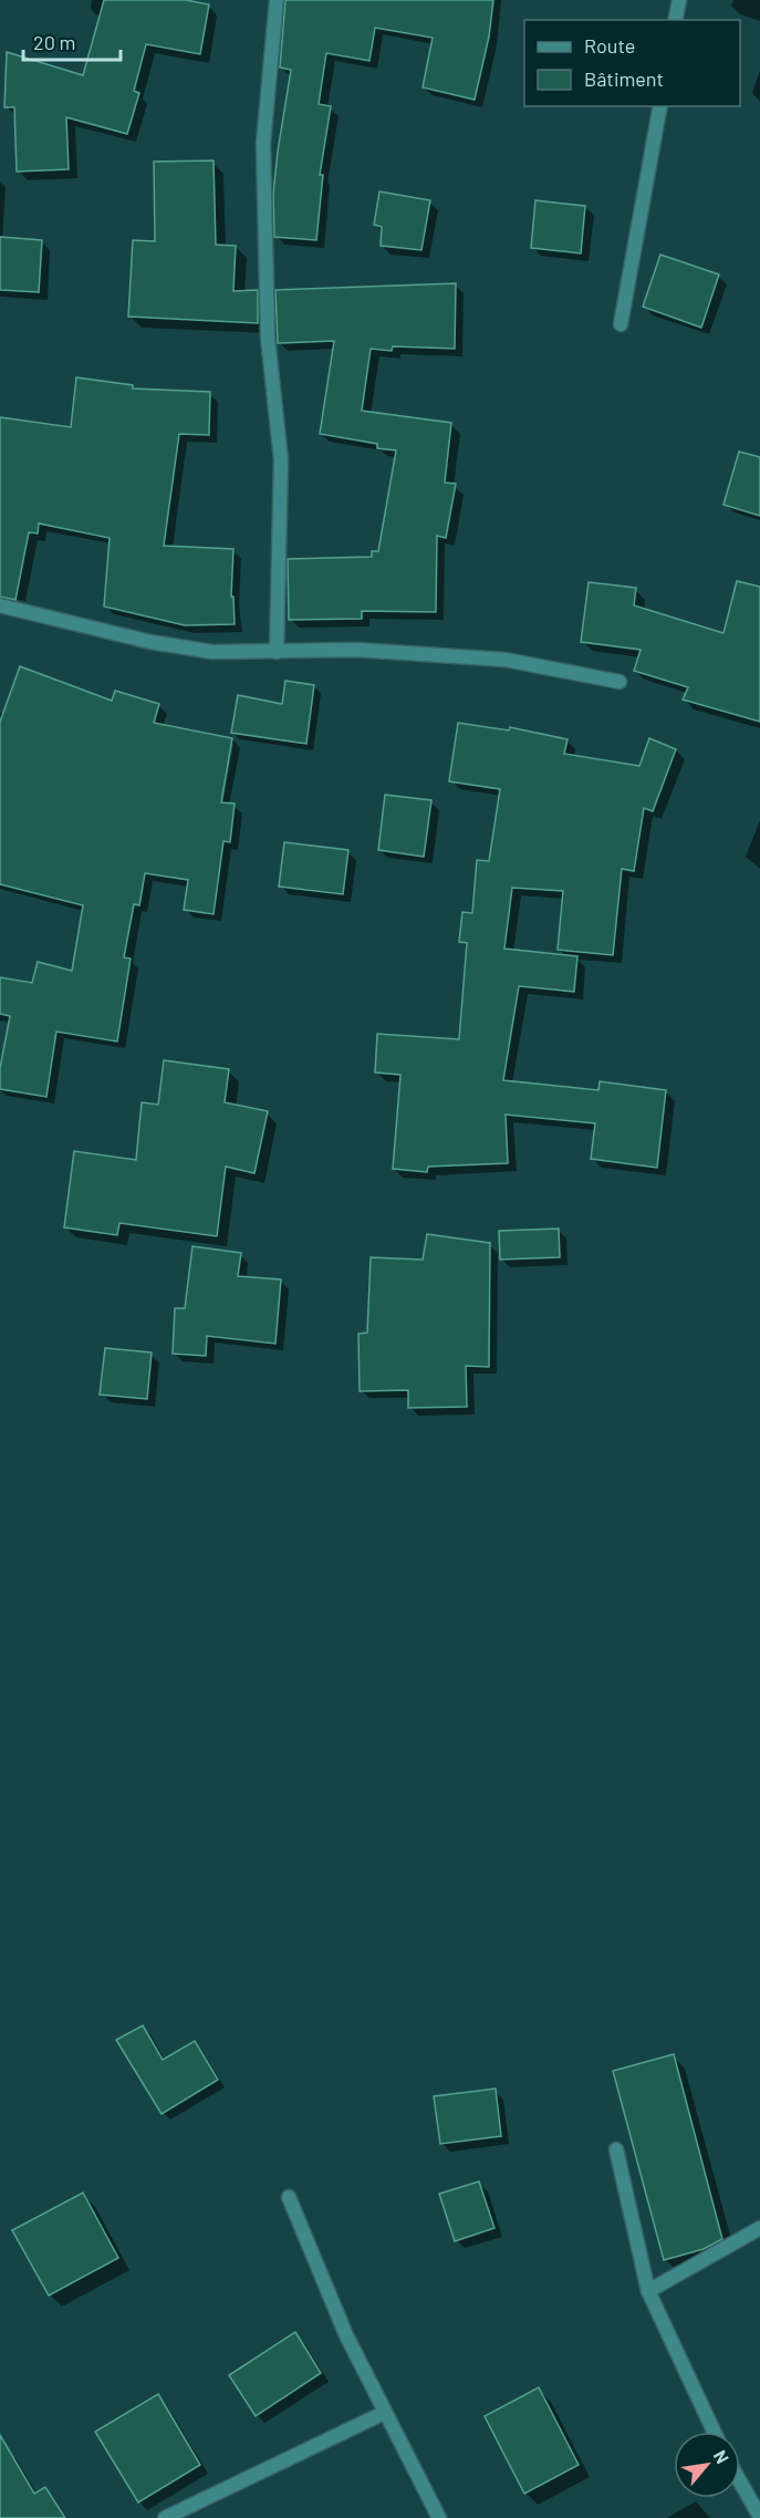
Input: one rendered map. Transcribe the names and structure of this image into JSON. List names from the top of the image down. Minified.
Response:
{"legend":["Route","Bâtiment"],"scale_bar":"20 m","north":"top right"}
